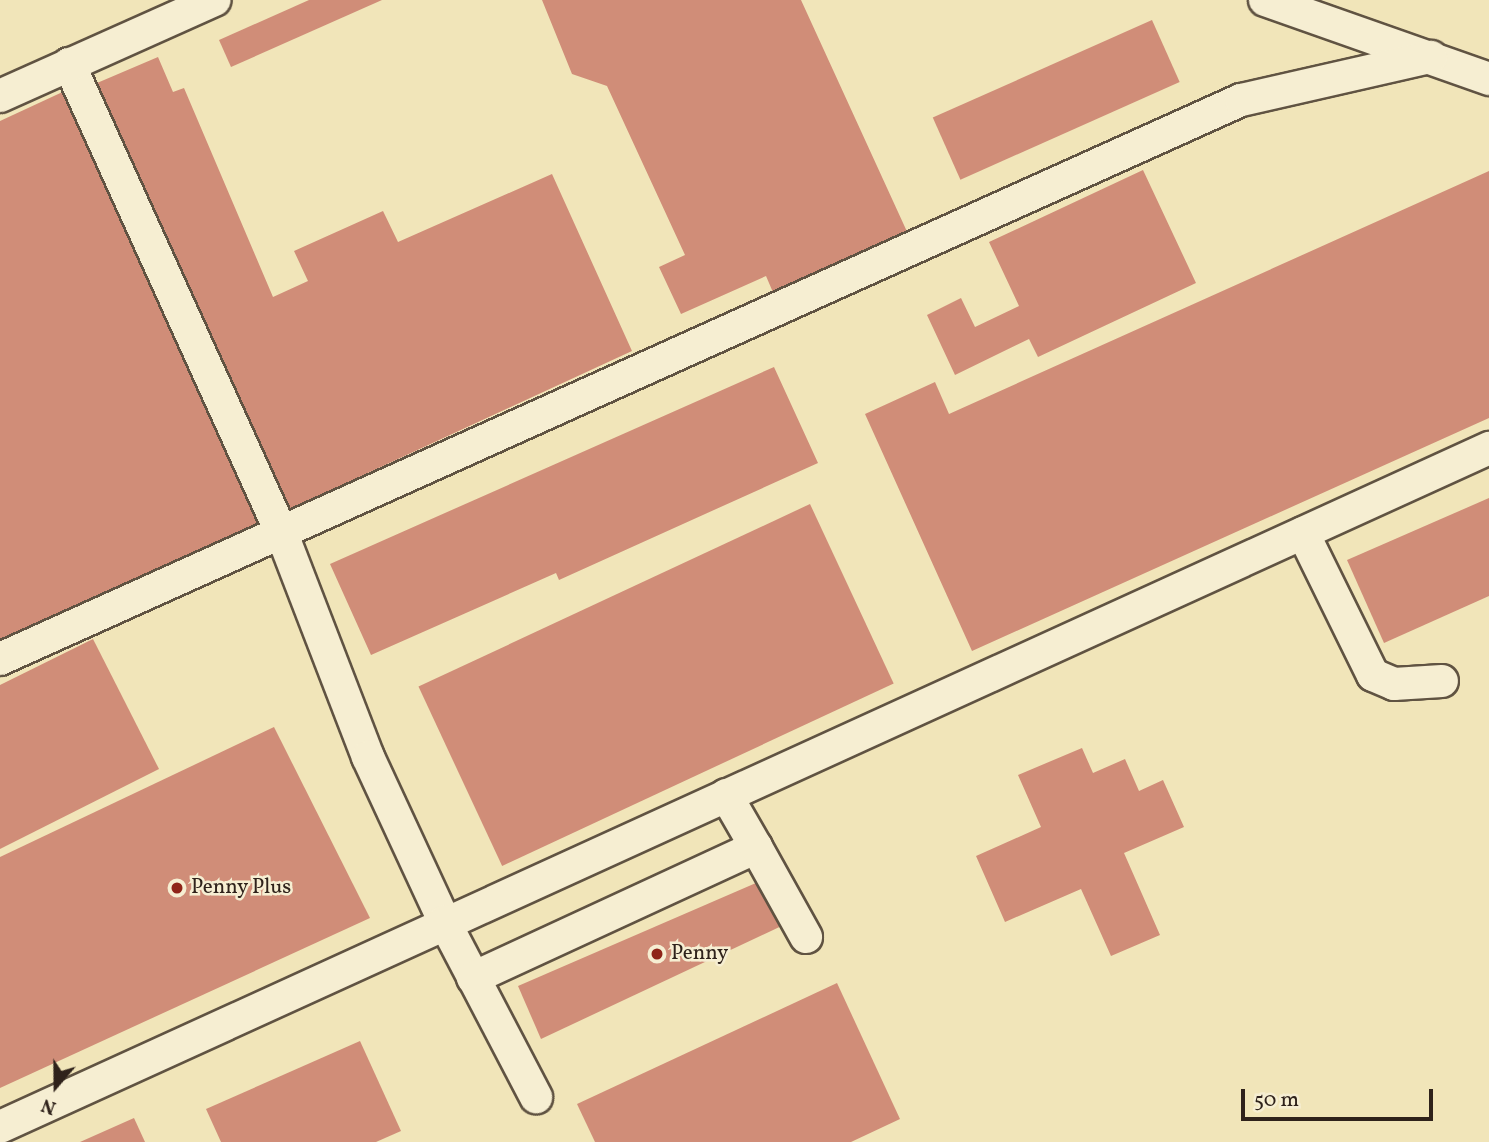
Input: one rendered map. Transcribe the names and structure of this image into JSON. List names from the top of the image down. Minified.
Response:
{"places":["Penny Plus","Penny"],"scale_bar":"50 m","north":"bottom"}
